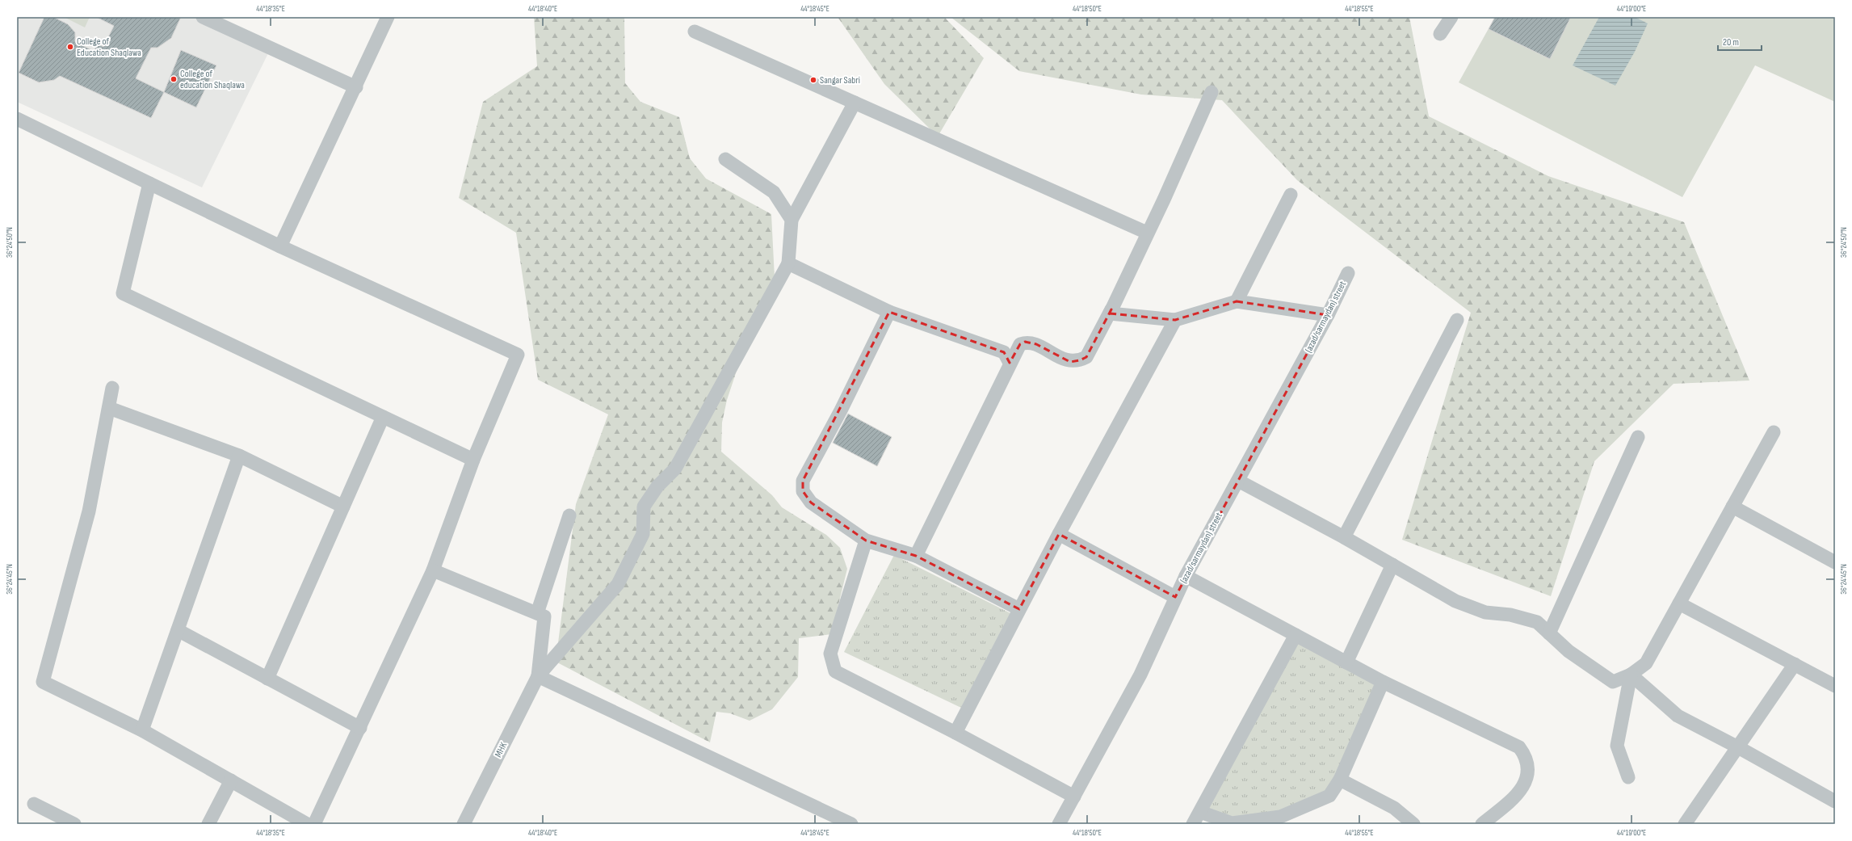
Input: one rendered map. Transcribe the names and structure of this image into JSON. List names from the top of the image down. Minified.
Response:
{"streets":{"street":["(azad/sarmaydan) street","MHK"]},"places":["College of Education Shaqlawa","College of education Shaqlawa","Sangar Sabri"],"scale_bar":"20 m","coordinates":["44°18'35\"E","44°18'40\"E","44°18'45\"E","44°18'50\"E","44°18'55\"E","44°19'00\"E","36°24'50\"N","36°24'45\"N"]}
